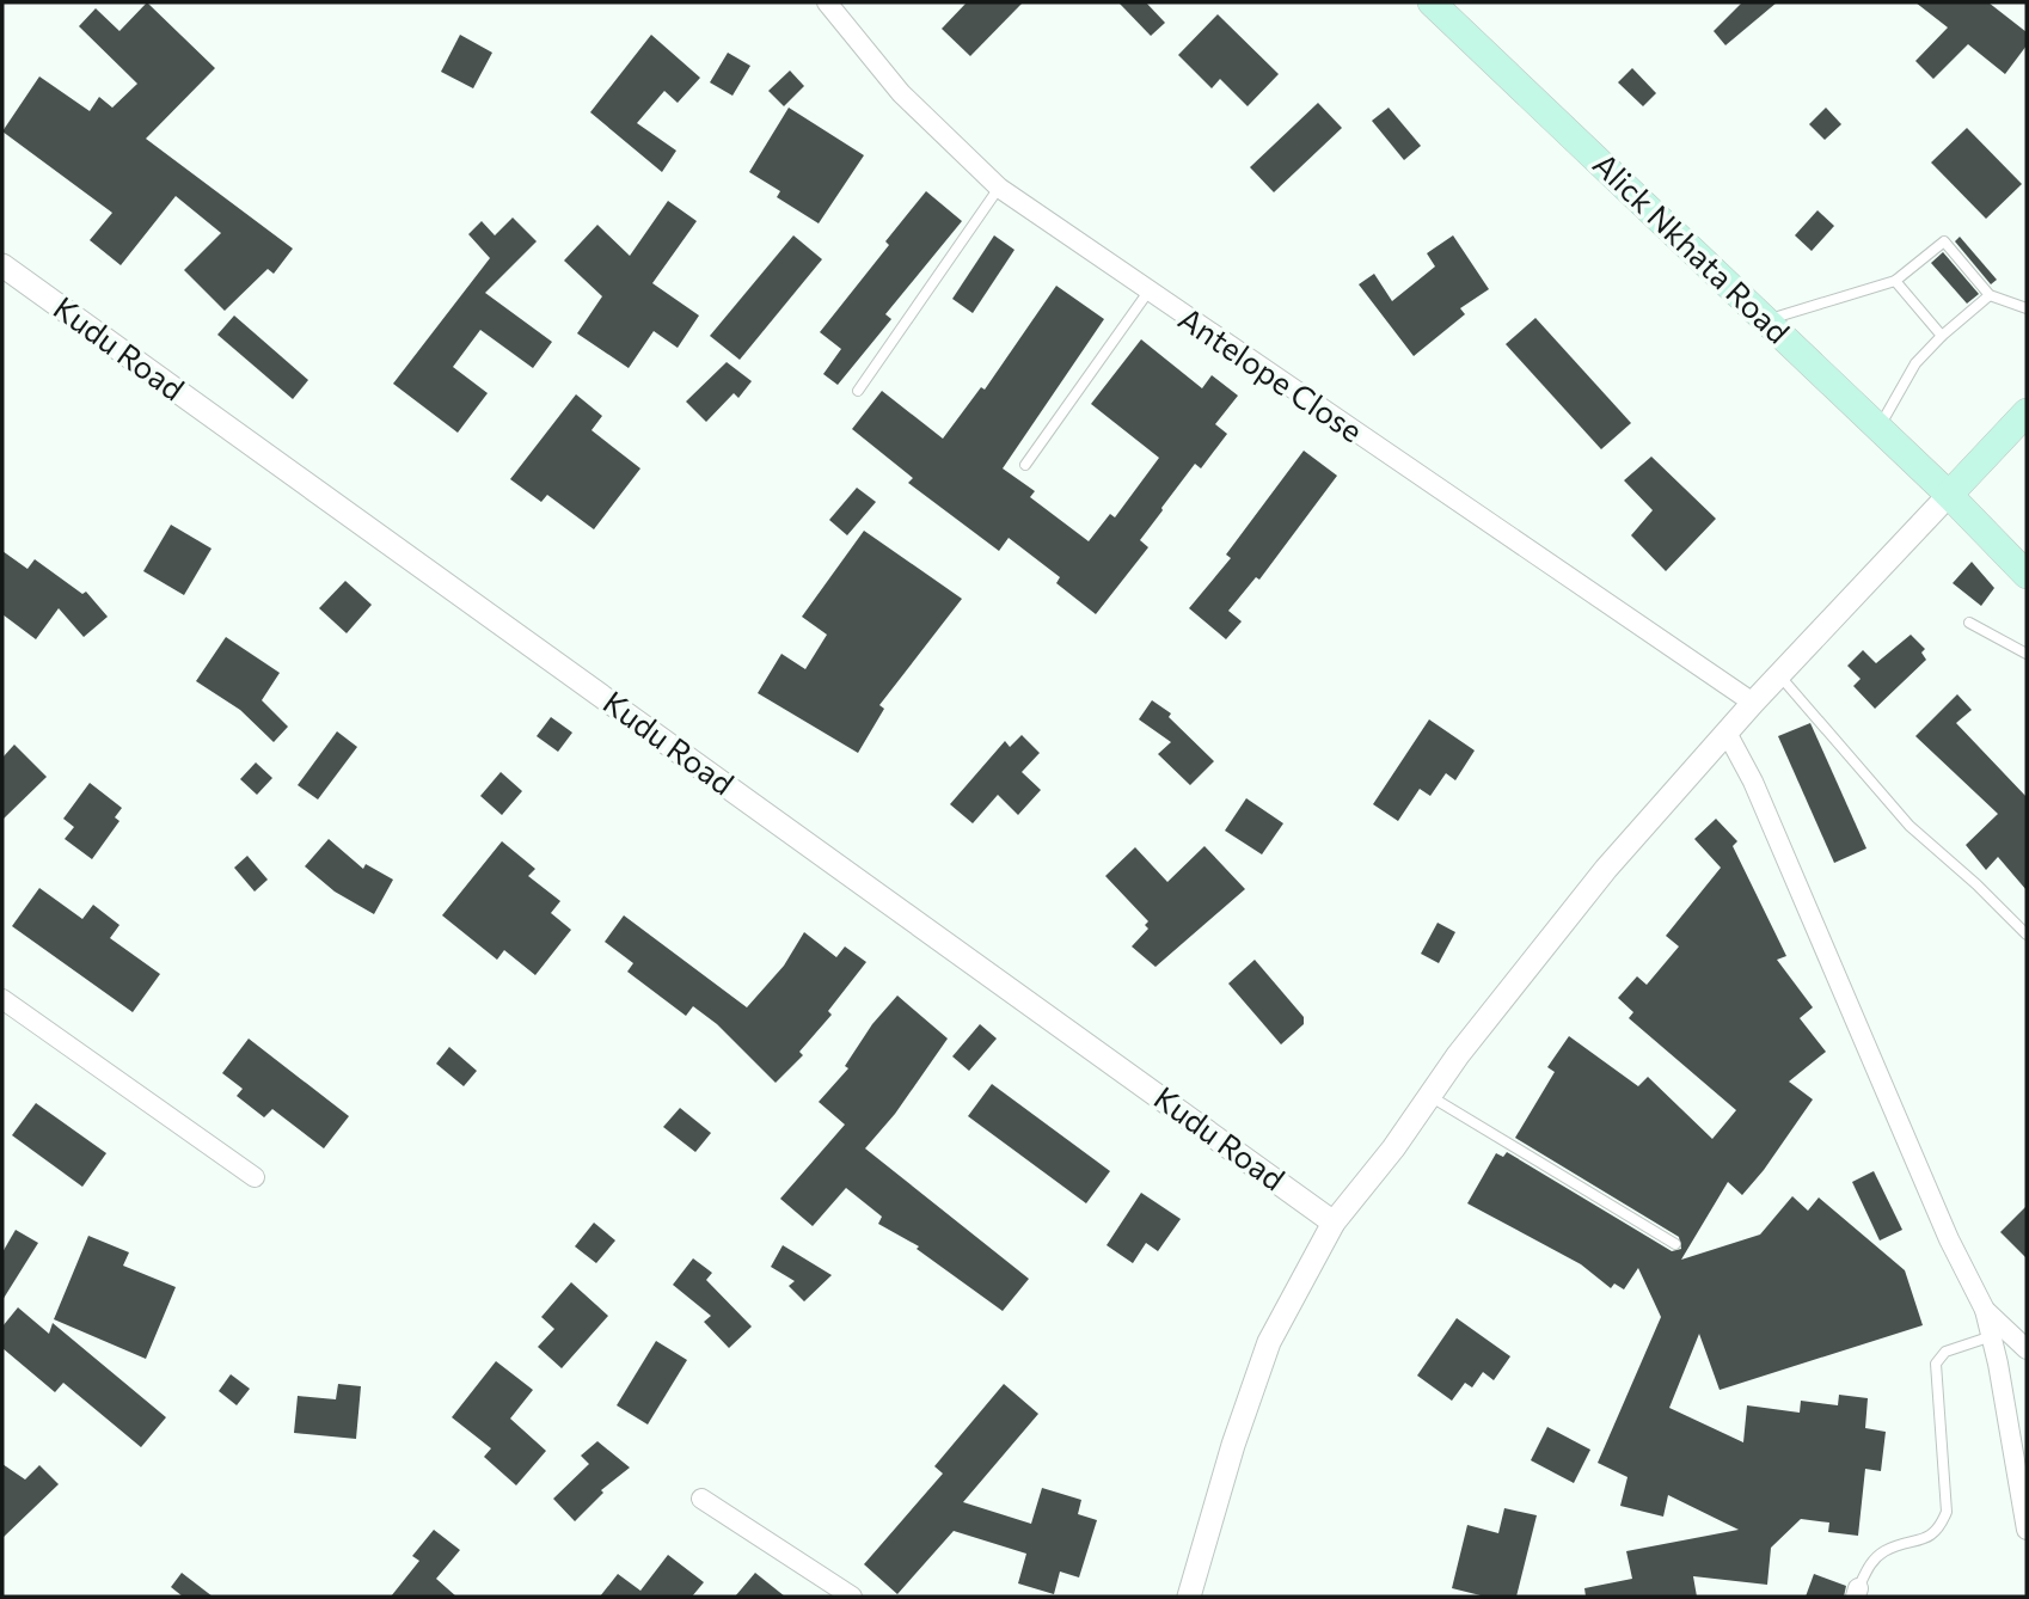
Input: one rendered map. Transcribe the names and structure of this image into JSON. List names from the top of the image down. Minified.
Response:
{"streets":{"main road":["Alick Nkhata Road"],"street":["Kudu Road","Antelope Close"]}}
